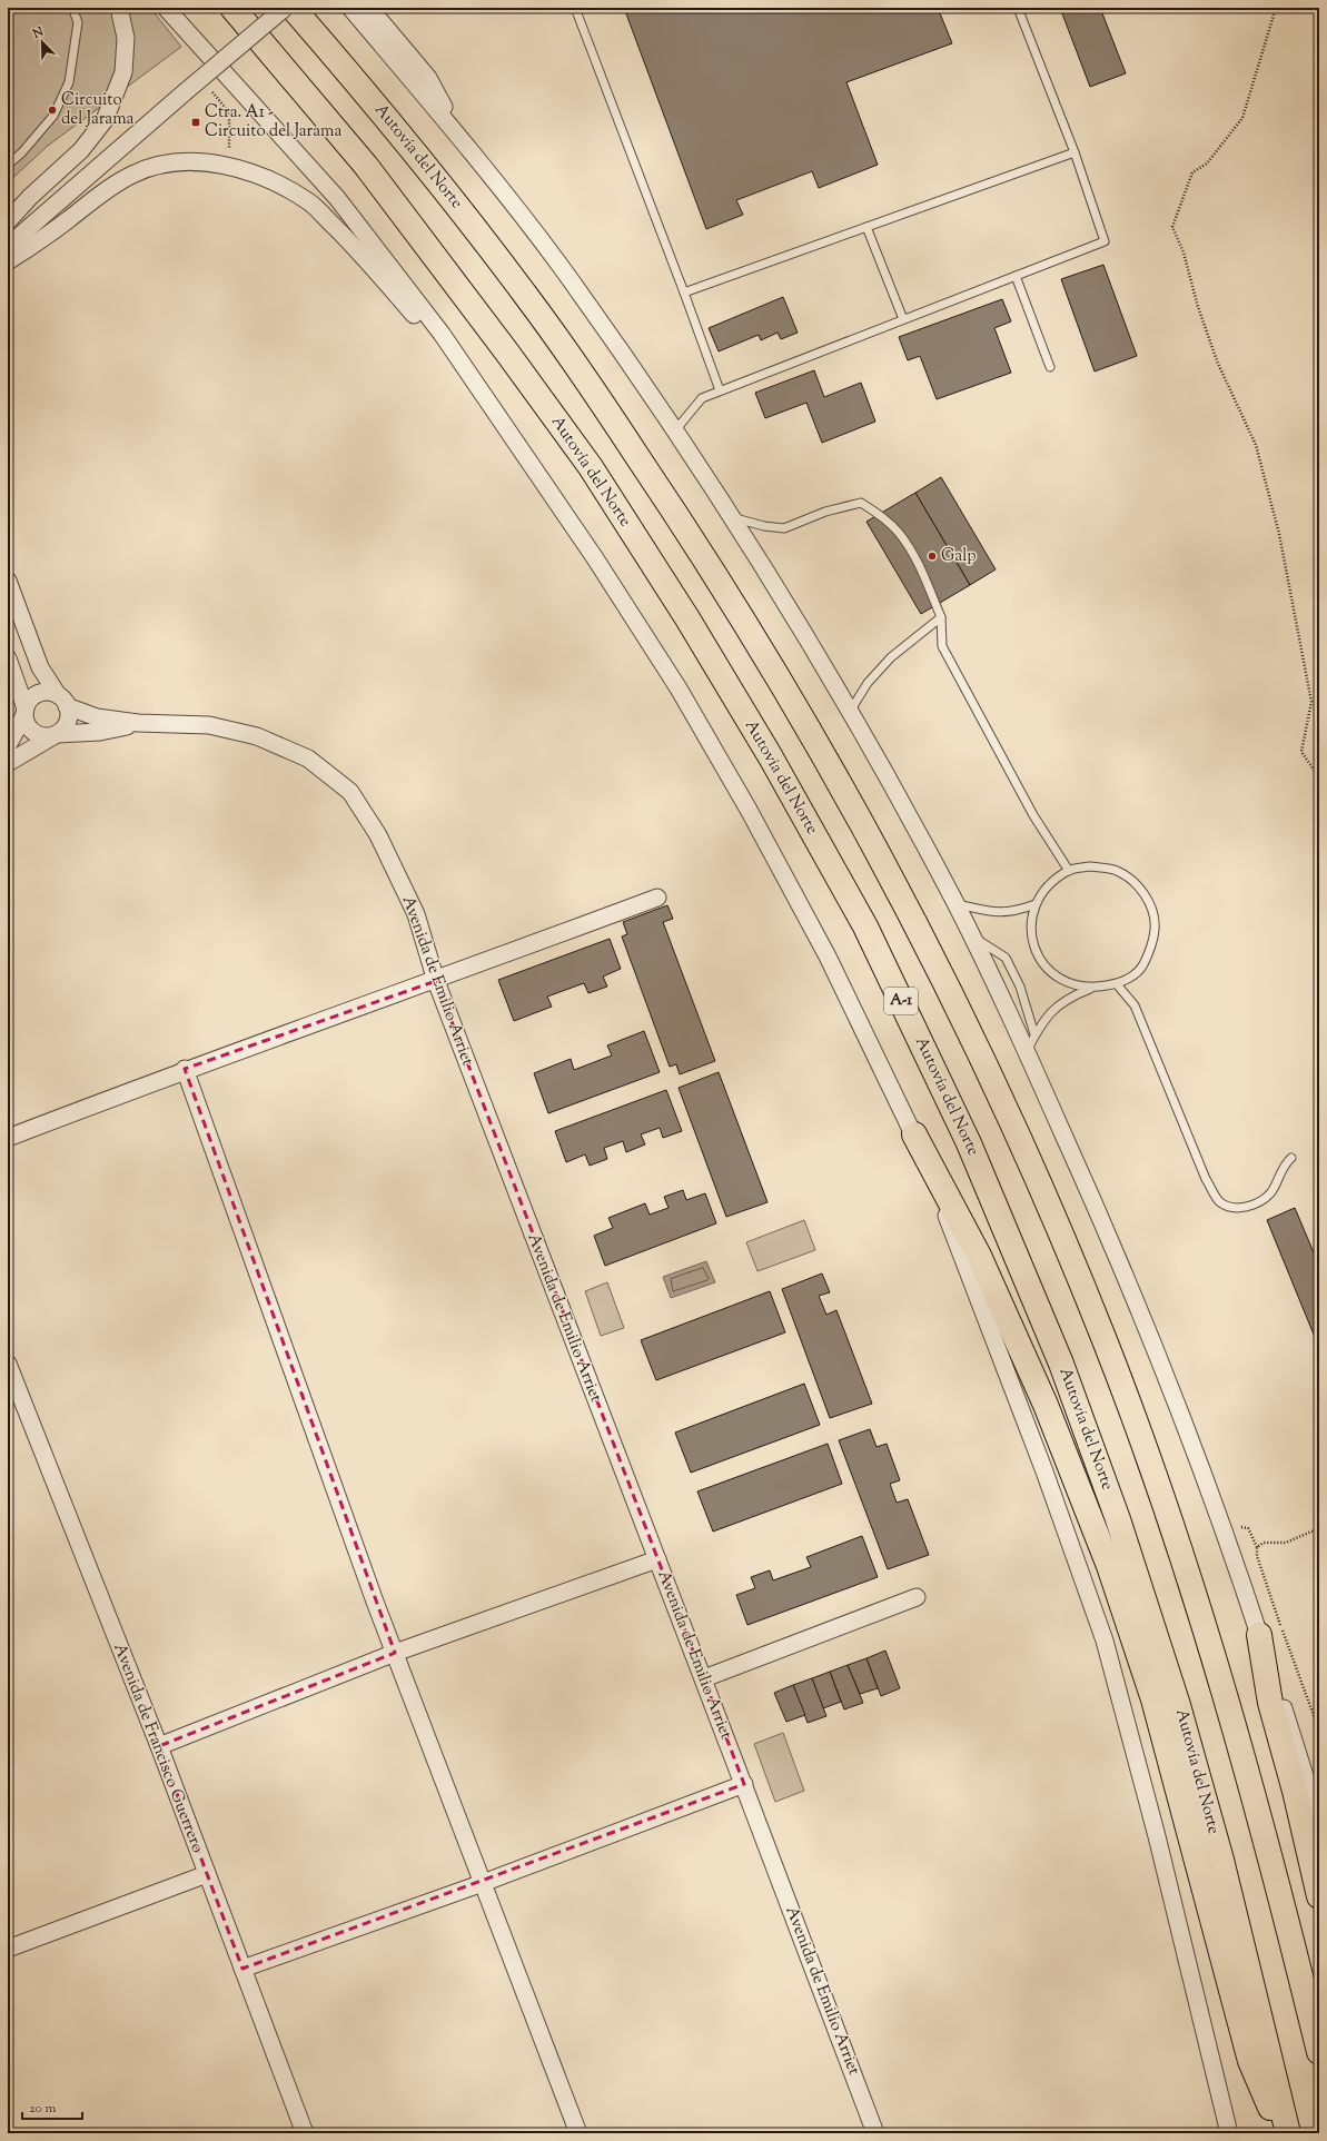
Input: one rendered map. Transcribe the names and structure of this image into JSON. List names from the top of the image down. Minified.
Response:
{"streets":{"highway":["Autovía del Norte","A-1"],"street":["Avenida de Emilio Arriet","Avenida de Francisco Guerrero"]},"places":{"other":["Circuito del Jarama","Galp"],"transit":["Ctra. A1 - Circuito del Jarama"]},"scale_bar":"20 m","north":"top left"}
